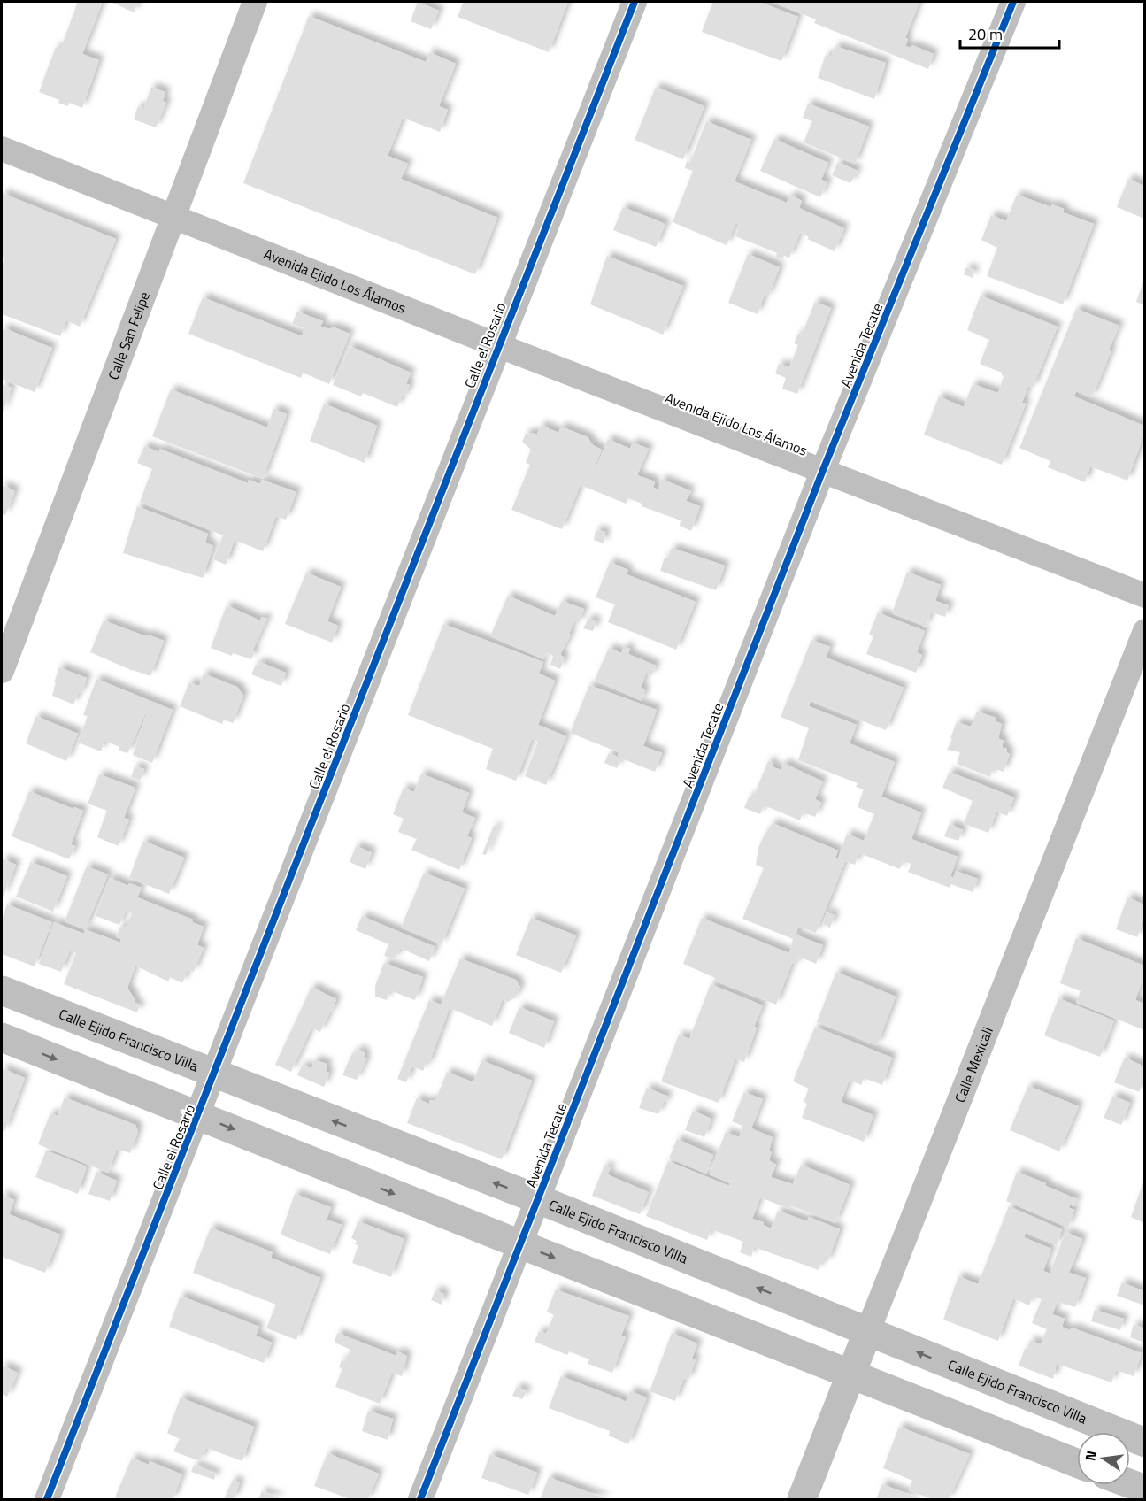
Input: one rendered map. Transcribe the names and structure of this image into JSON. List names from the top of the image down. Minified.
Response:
{"streets":{"street":["Avenida Ejido Los Álamos","Calle San Felipe","Calle el Rosario","Avenida Tecate","Calle Ejido Francisco Villa","Calle Mexicali"]},"crossings":[["Avenida Ejido Los Álamos","Calle San Felipe"],["Avenida Ejido Los Álamos","Calle el Rosario"],["Avenida Ejido Los Álamos","Avenida Tecate"],["Calle el Rosario","Calle Ejido Francisco Villa"],["Avenida Tecate","Calle Ejido Francisco Villa"],["Calle Ejido Francisco Villa","Calle Mexicali"]],"scale_bar":"20 m","north":"left"}
